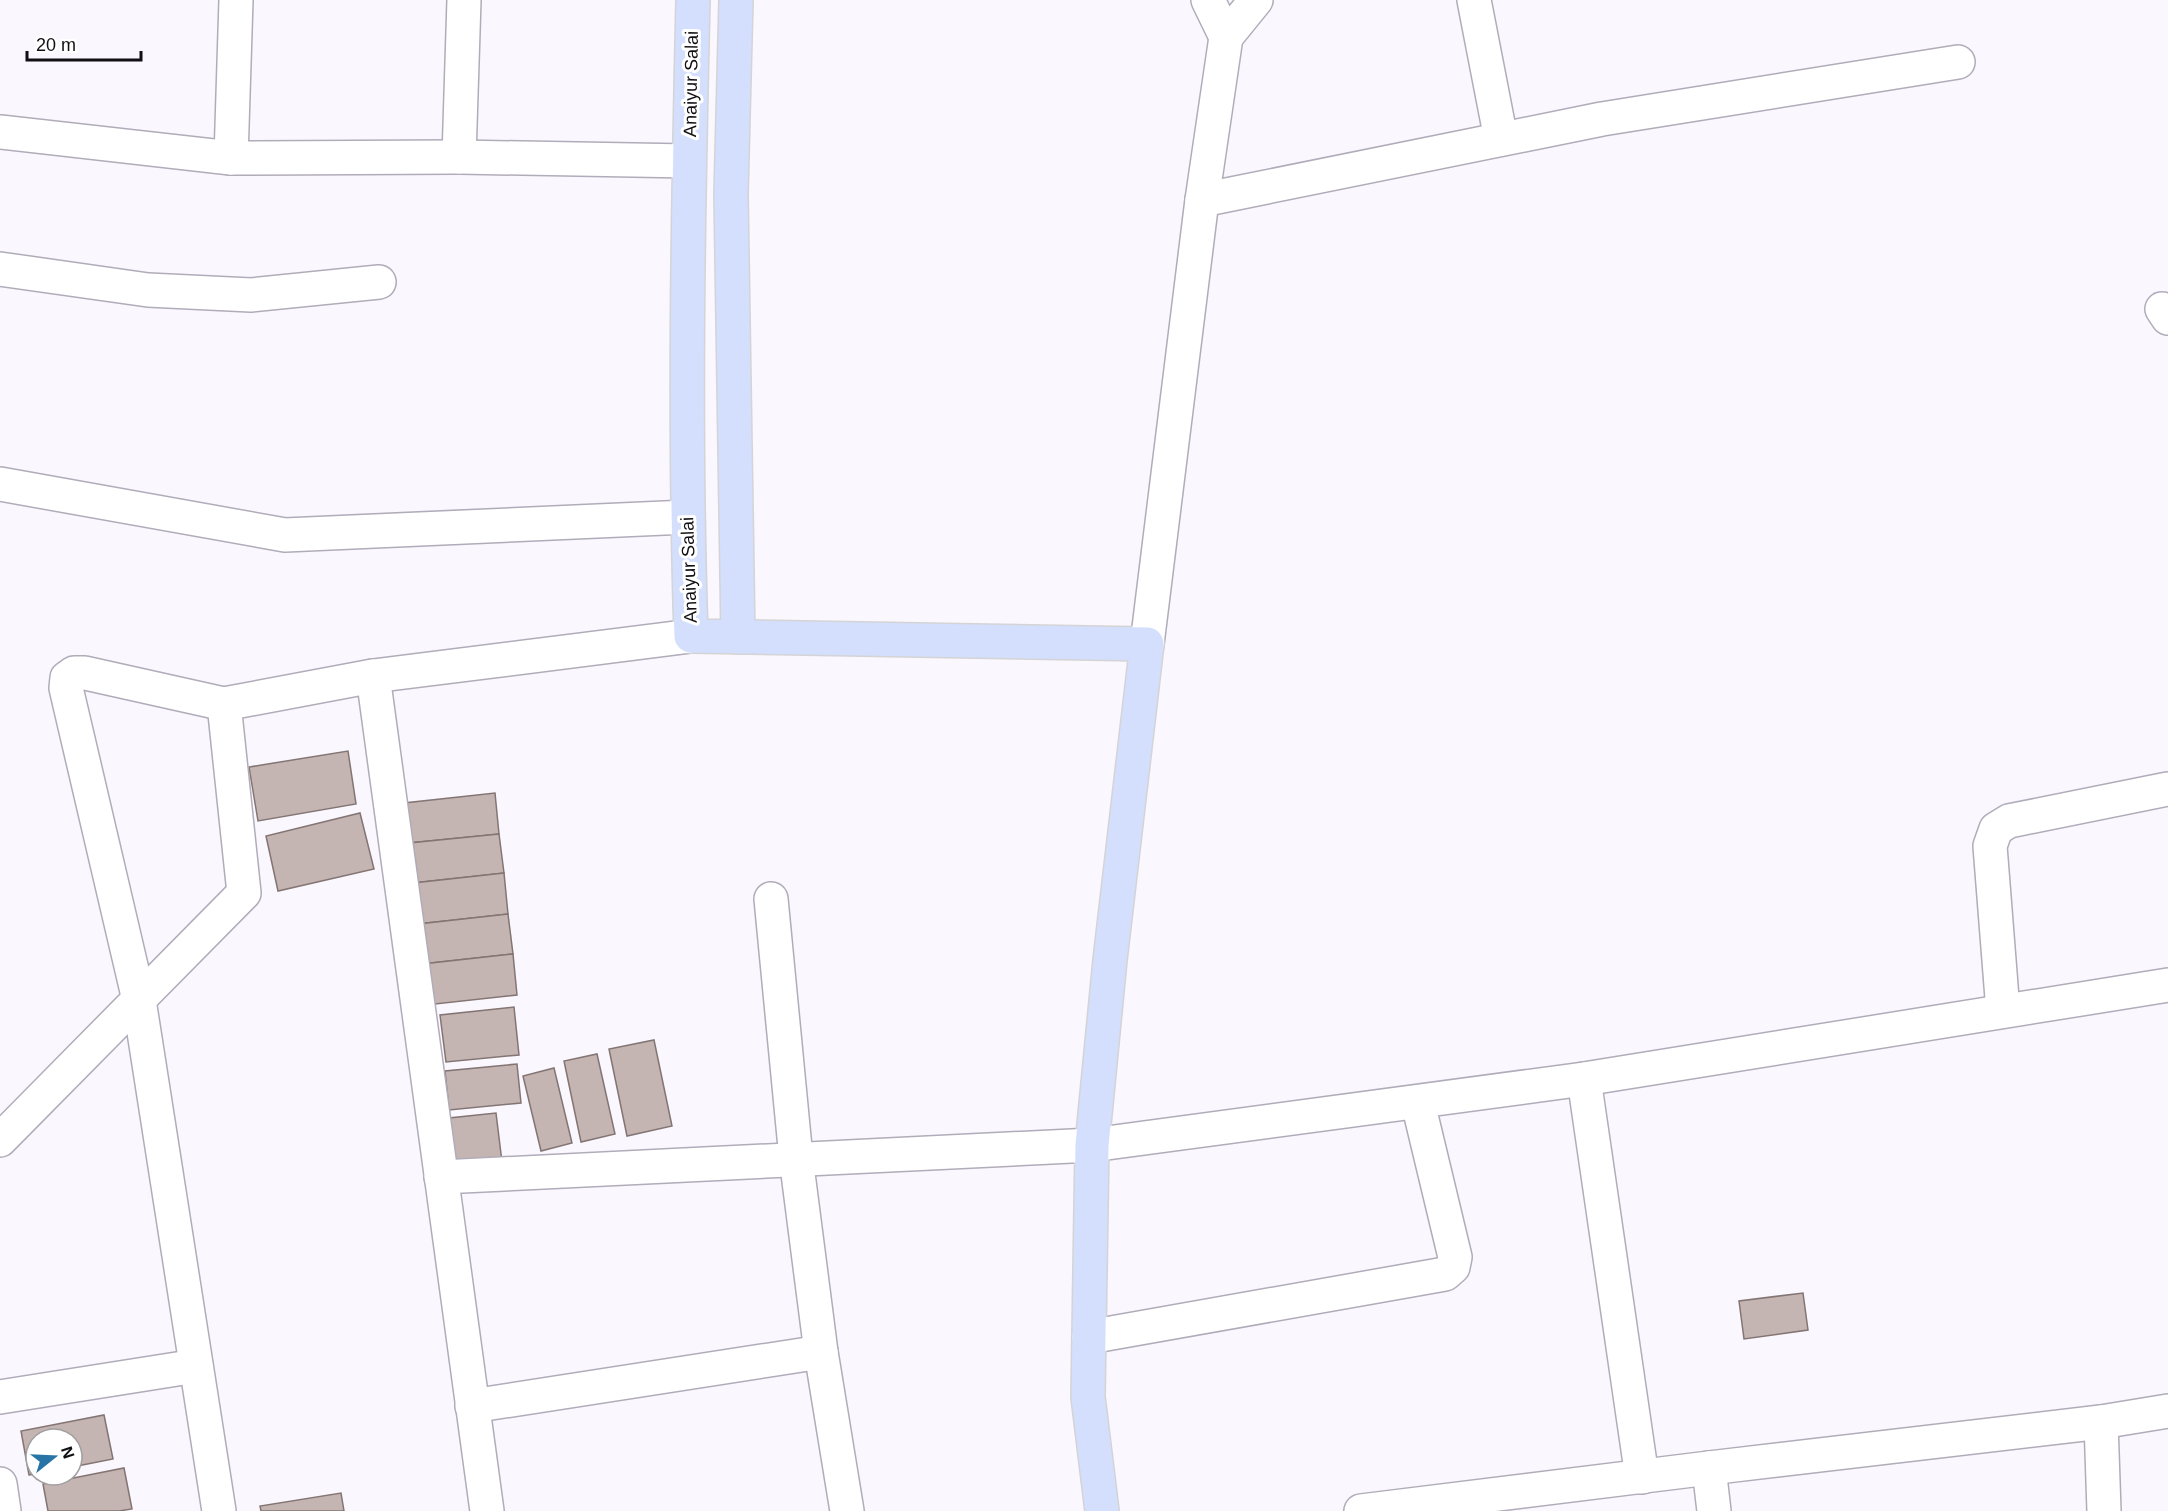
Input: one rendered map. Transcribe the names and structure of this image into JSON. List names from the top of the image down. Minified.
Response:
{"streets":{"main road":["Anaiyur Salai"]},"scale_bar":"20 m","north":"right"}
